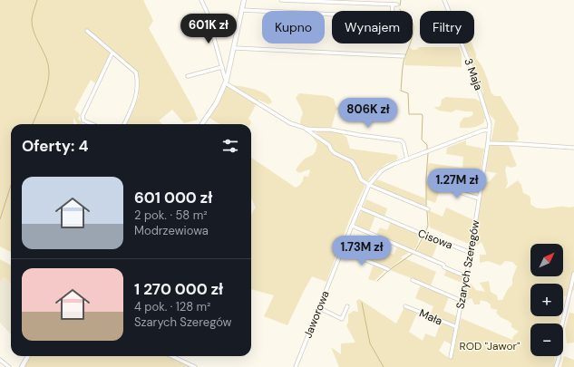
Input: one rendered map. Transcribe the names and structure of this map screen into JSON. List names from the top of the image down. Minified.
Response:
{"streets":{"street":["3 Maja","Cisowa","Szarych Szeregów","Jaworowa","Mała"]},"crossings":[["3 Maja","Szarych Szeregów"],["3 Maja","Jaworowa"],["Cisowa","Szarych Szeregów"],["Cisowa","Jaworowa"],["Szarych Szeregów","Jaworowa"],["Szarych Szeregów","Mała"]],"parks":["ROD \"Jawor\""],"north":"top right","page":{"chip":["Kupno","Wynajem","Filtry"],"price":["601K zł","806K zł","1.27M zł","1.73M zł"],"heading":"Oferty: 4","list":[{"name":"601 000 zł","note":"2 pok. · 58 m² · Modrzewiowa"},{"name":"1 270 000 zł","note":"4 pok. · 128 m² · Szarych Szeregów"}],"map_buttons":["+","−"]}}
